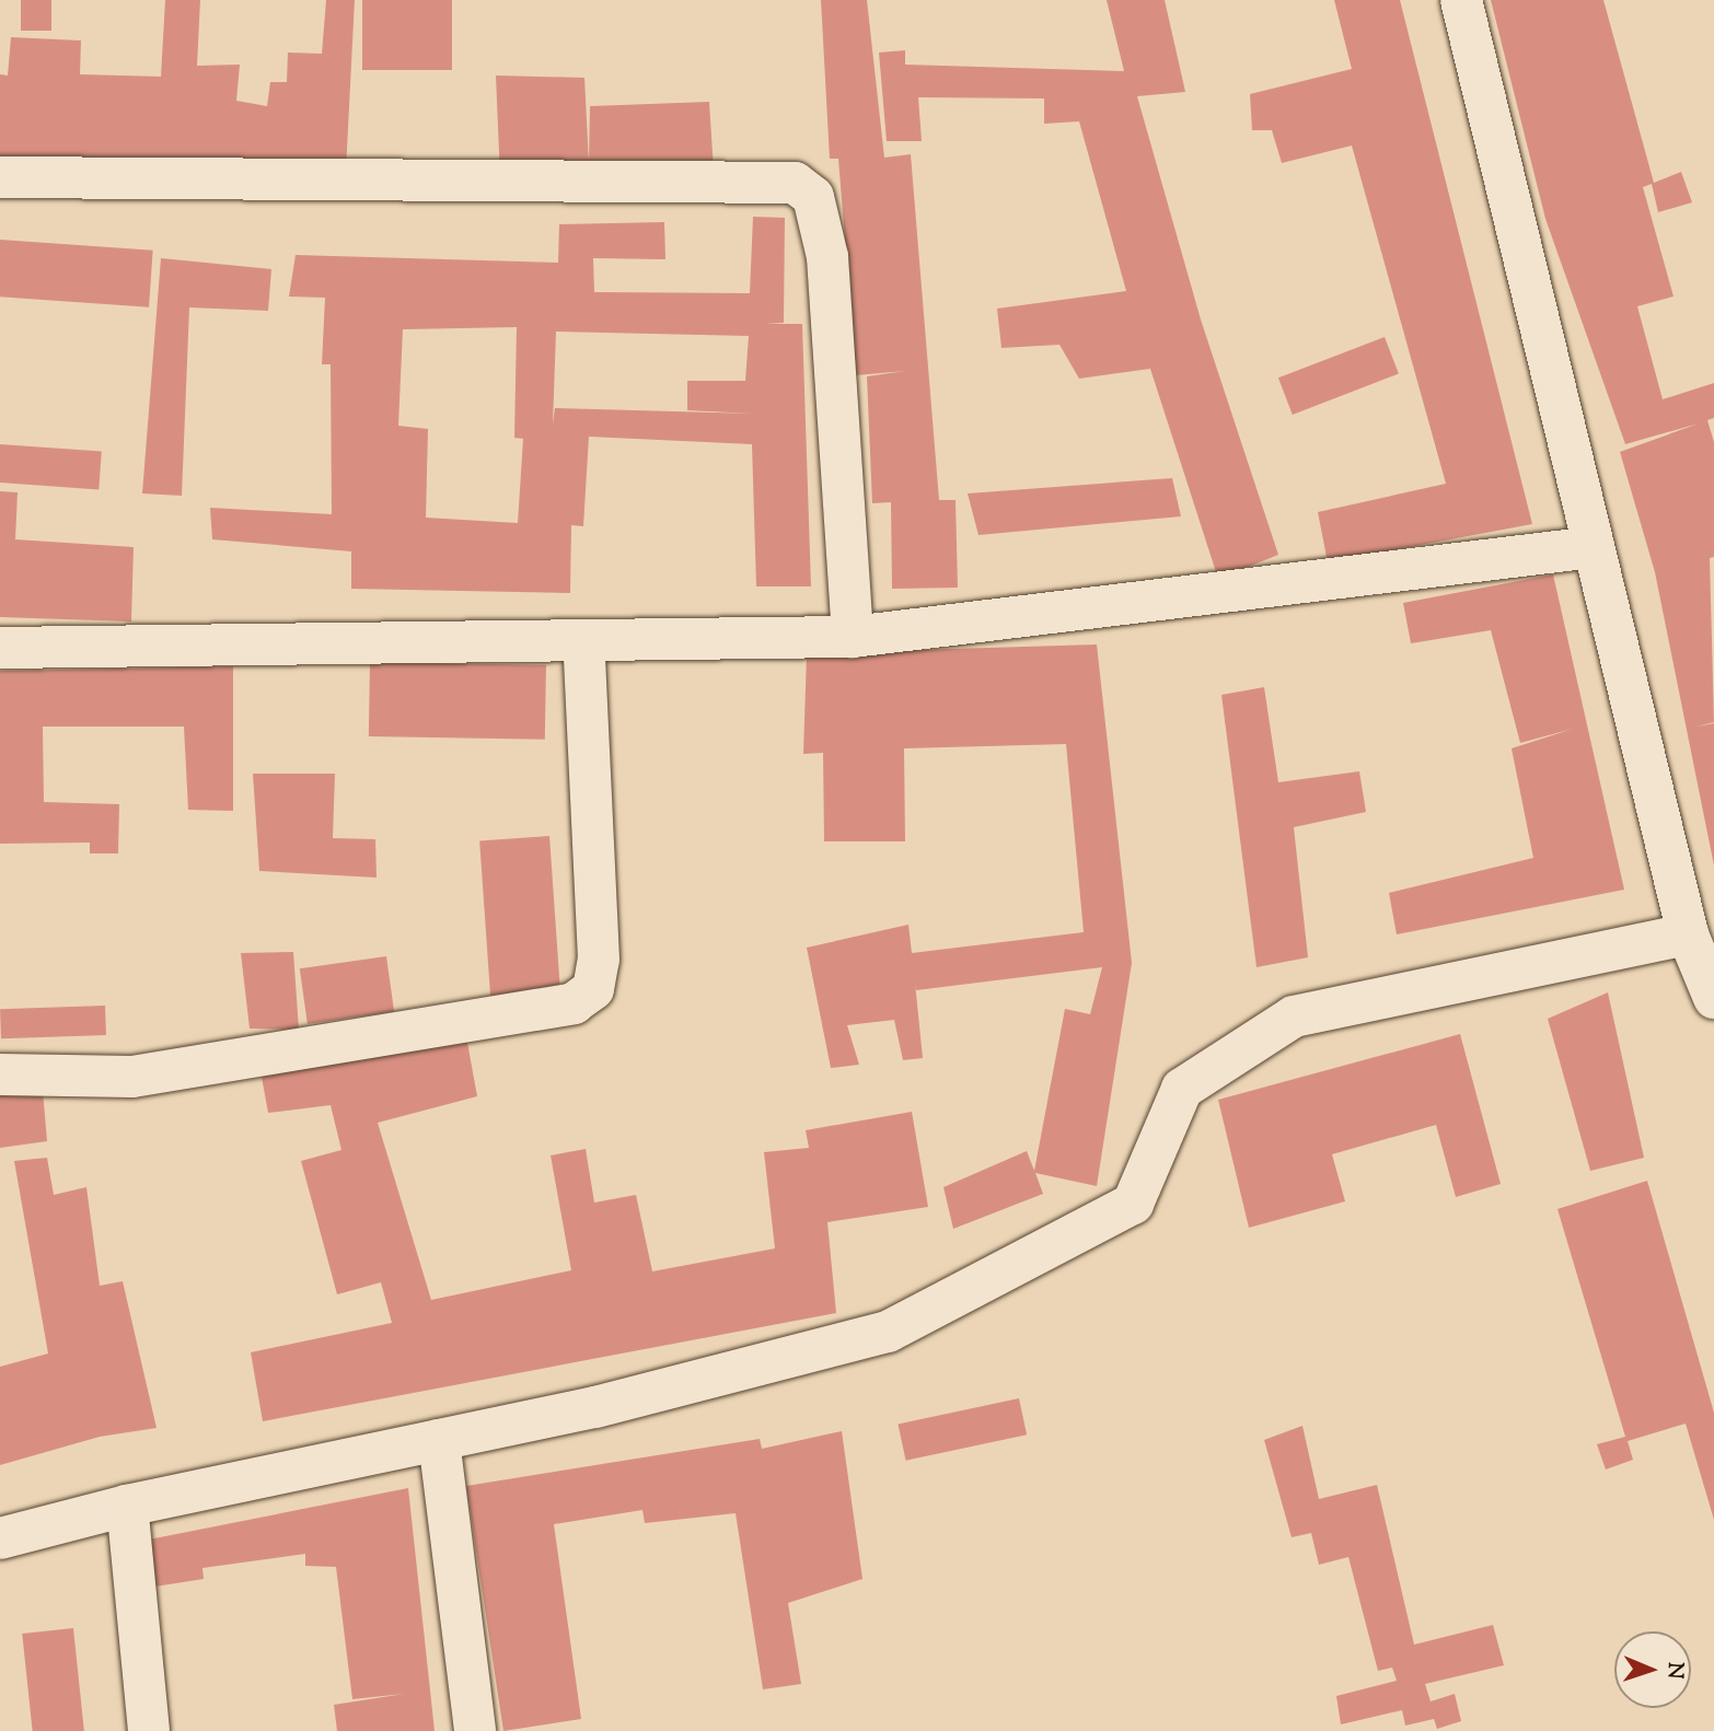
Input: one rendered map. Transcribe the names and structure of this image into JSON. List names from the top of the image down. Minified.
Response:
{"north":"right"}
